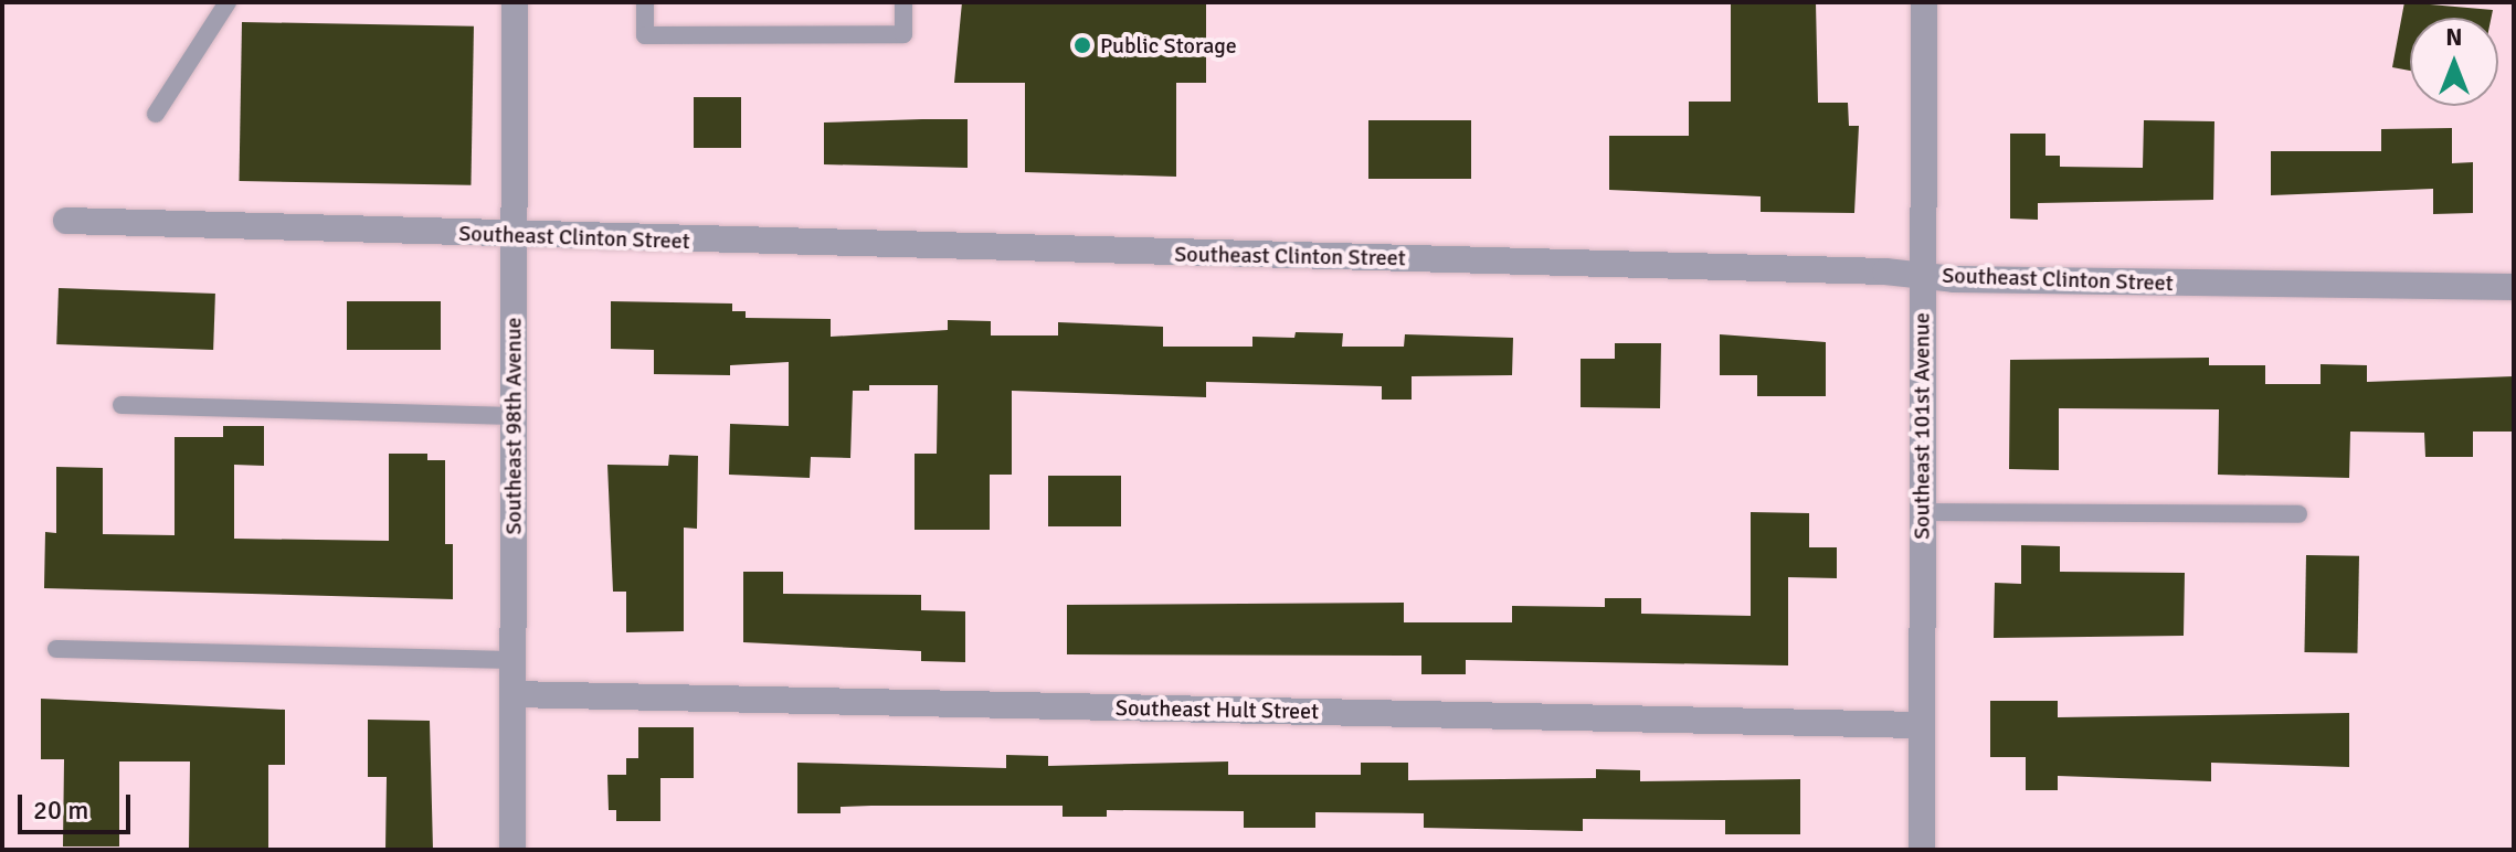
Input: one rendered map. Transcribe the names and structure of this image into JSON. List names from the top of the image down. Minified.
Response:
{"streets":{"street":["Southeast Clinton Street","Southeast 98th Avenue","Southeast 101st Avenue","Southeast Hult Street"]},"crossings":[["Southeast Clinton Street","Southeast 98th Avenue"],["Southeast Clinton Street","Southeast 101st Avenue"],["Southeast 98th Avenue","Southeast Hult Street"],["Southeast 101st Avenue","Southeast Hult Street"]],"places":["Public Storage"],"scale_bar":"20 m","north":"top"}
